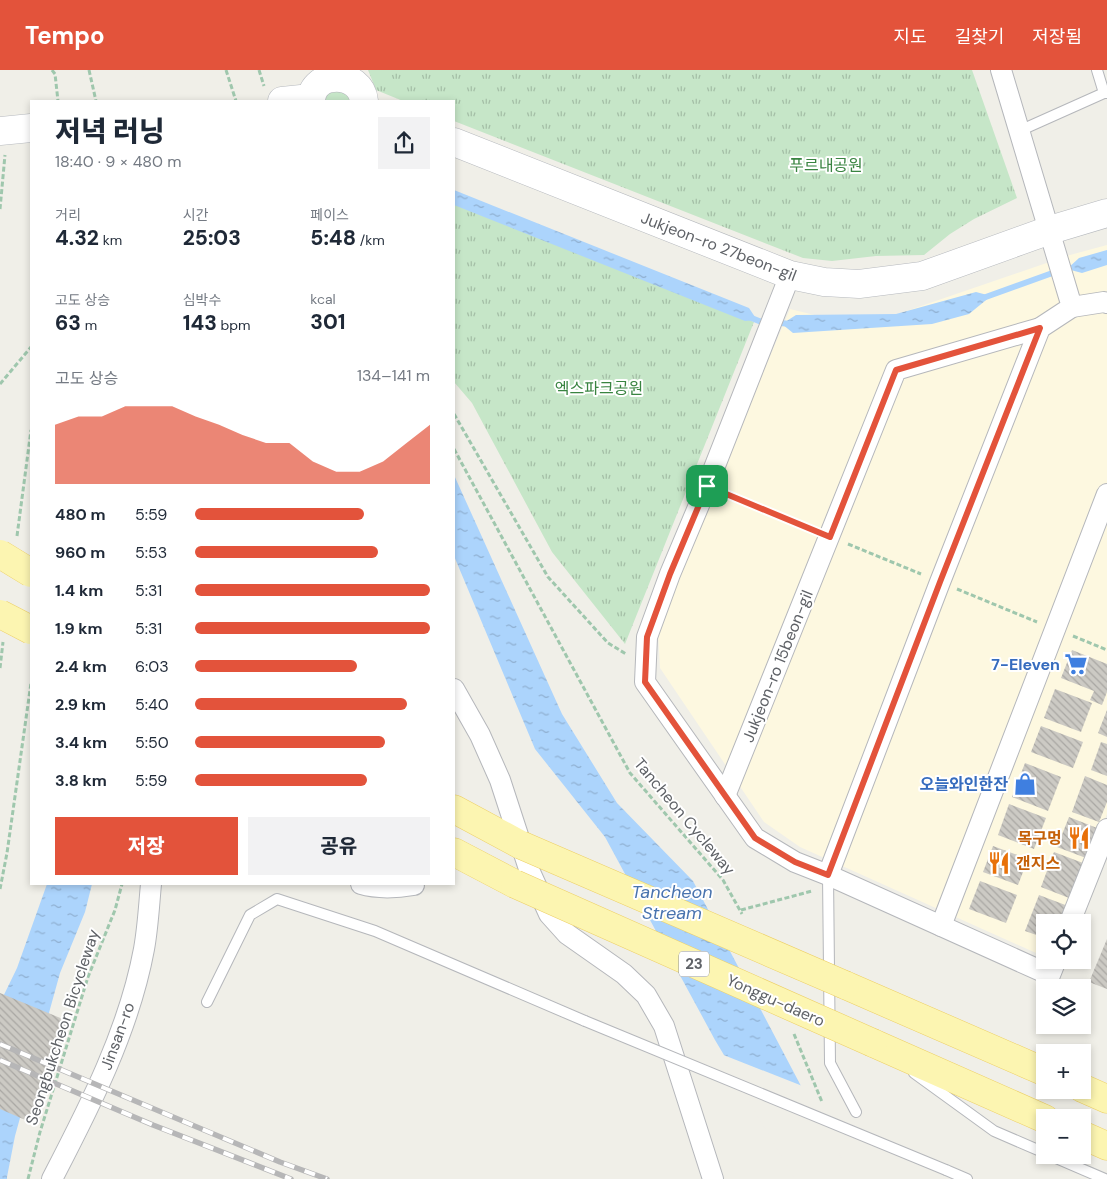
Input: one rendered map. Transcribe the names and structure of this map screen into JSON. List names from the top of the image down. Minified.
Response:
{"streets":{"main road":["23","Yonggu-daero"],"street":["Jukjeon-ro 27beon-gil","Jukjeon-ro 15beon-gil","Jinsan-ro"],"path":["Tancheon Cycleway","Seongbukcheon Bicycleway"]},"water":["Tancheon Stream"],"parks":["푸르내공원","엑스파크공원"],"places":{"supermarket":["7-Eleven"],"shop":["오늘와인한잔"],"restaurant":["목구멍","갠지스"]},"page":{"header":"Tempo","nav":["지도","길찾기","저장됨"],"heading":["저녁 러닝","18:40 · 9 × 480 m"],"stats":[["거리","4.32 km"],["시간","25:03"],["페이스","5:48 /km"],["고도 상승","63 m"],["심박수","143 bpm"],["kcal","301"]],"chart":["고도 상승","134–141 m"],"list":[{"name":"480 m","note":"5:59"},{"name":"960 m","note":"5:53"},{"name":"1.4 km","note":"5:31"},{"name":"1.9 km","note":"5:31"},{"name":"2.4 km","note":"6:03"},{"name":"2.9 km","note":"5:40"},{"name":"3.4 km","note":"5:50"},{"name":"3.8 km","note":"5:59"}],"buttons":["저장","공유"],"map_buttons":["+","−"]}}
